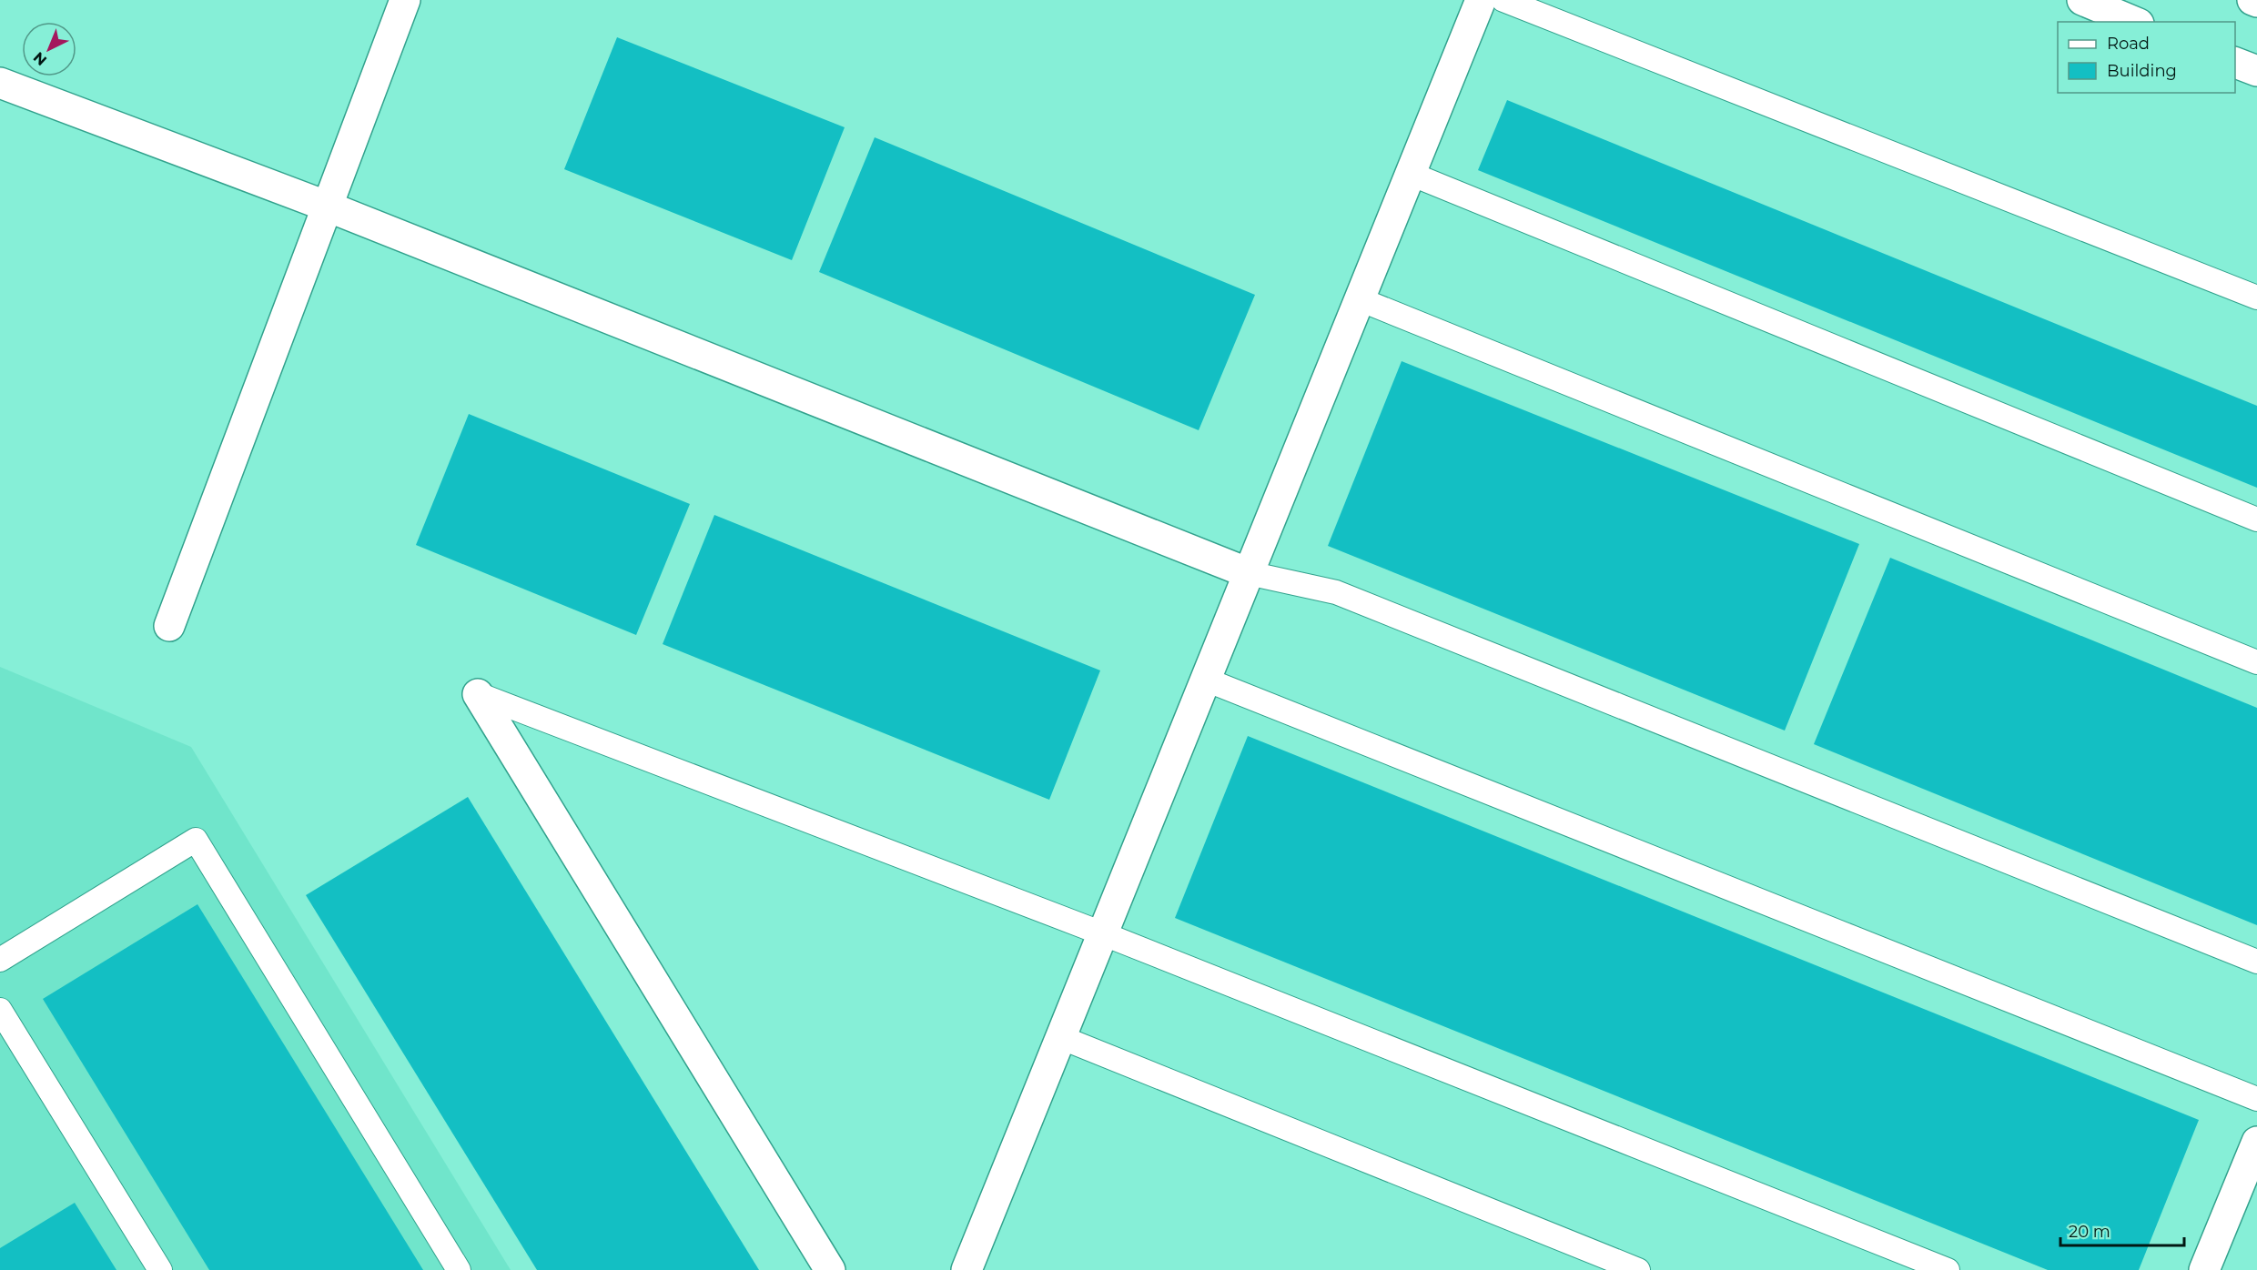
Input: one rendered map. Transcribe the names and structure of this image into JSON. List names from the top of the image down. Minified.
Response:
{"legend":["Road","Building"],"scale_bar":"20 m","north":"bottom left"}
